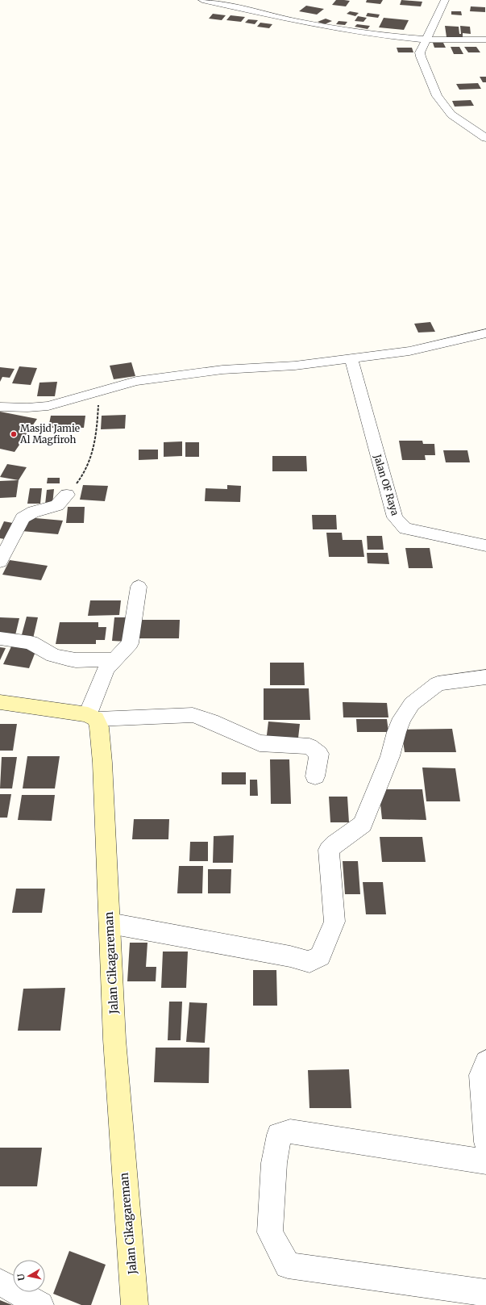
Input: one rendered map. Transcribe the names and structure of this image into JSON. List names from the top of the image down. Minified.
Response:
{"streets":{"street":["Jalan OF Raya","Jalan Cikagareman"]},"places":["Masjid Jamie Al Magfiroh"],"north":"left"}
